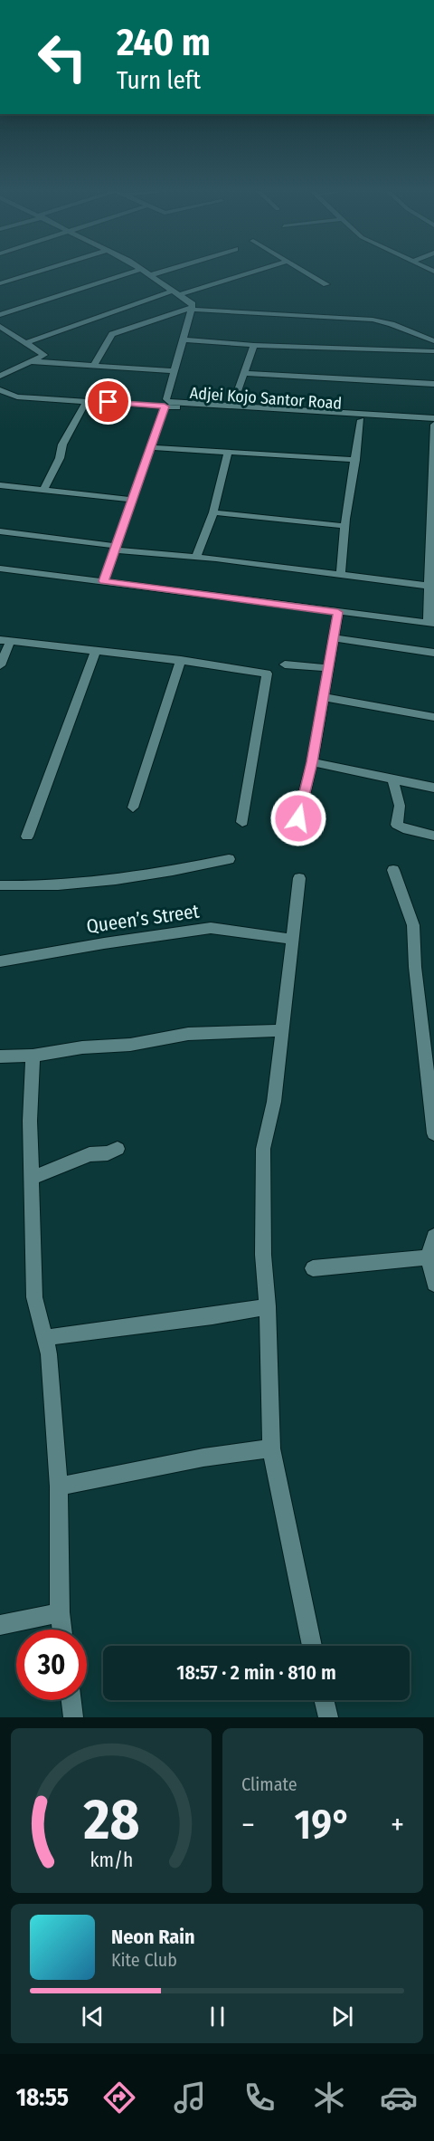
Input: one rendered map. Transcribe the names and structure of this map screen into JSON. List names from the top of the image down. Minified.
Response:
{"streets":{"street":["Adjei Kojo Santor Road","Queen’s Street"]},"page":{"turn":["240 m","Turn left"],"limit":"30","trip":"18:57 · 2 min · 810 m","tile":"Climate","heat":["−","19°","+"],"song":["Neon Rain","Kite Club"],"tabs":"18:55","gauge":["28","km/h"]}}
